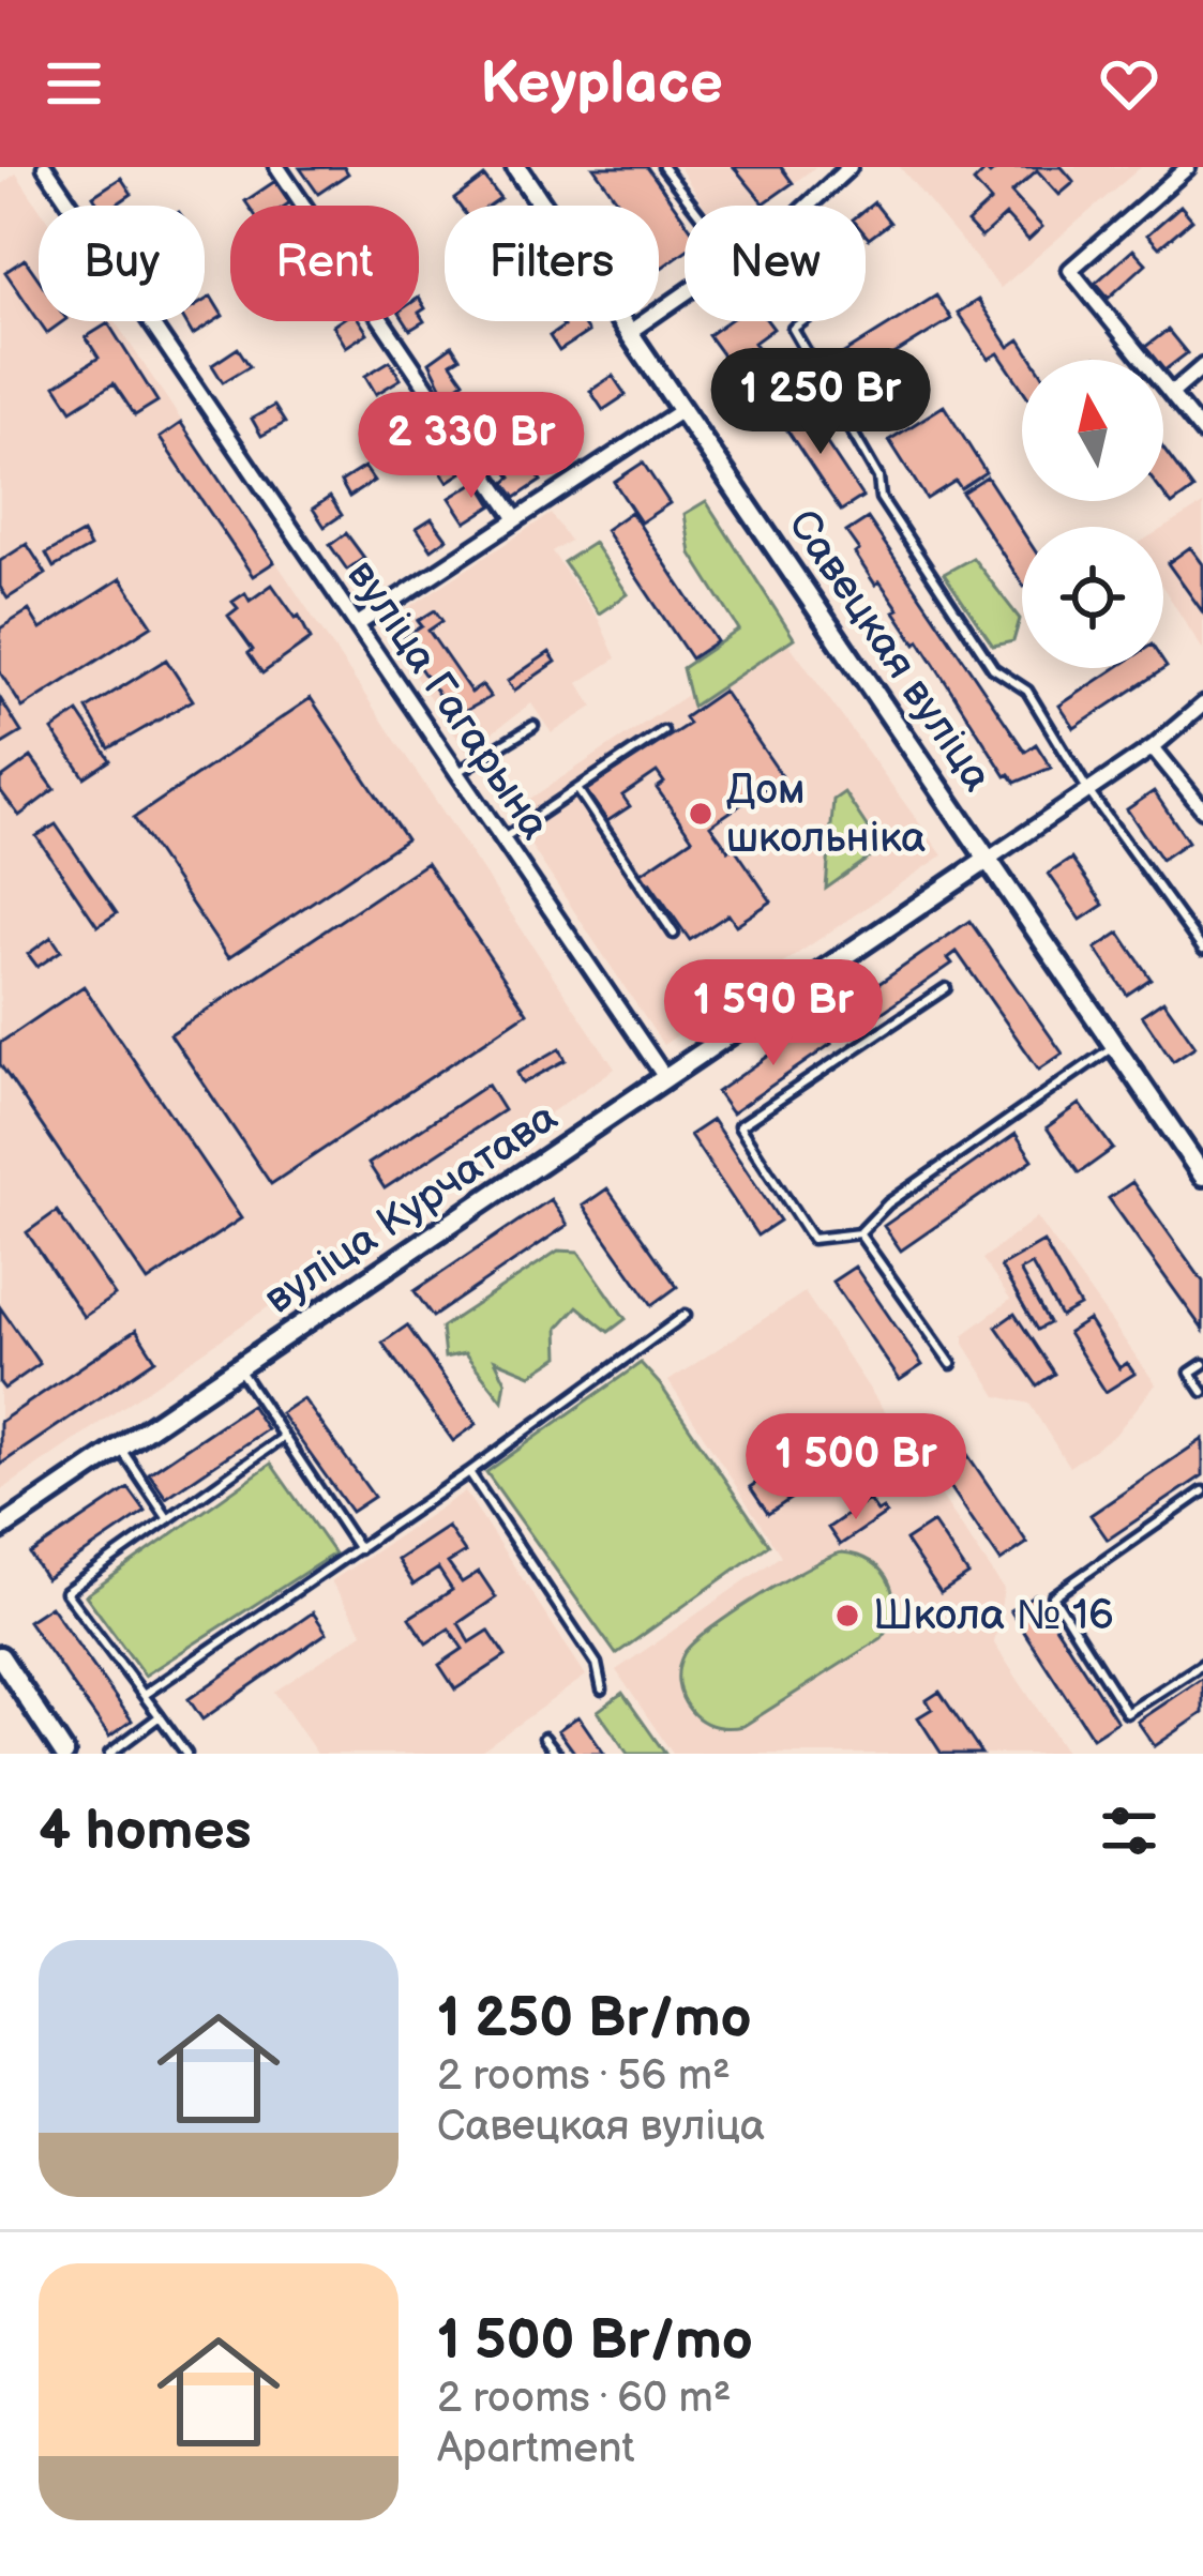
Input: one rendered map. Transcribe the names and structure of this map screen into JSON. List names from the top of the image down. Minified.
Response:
{"streets":{"main road":["Савецкая вуліца","вуліца Курчатава"],"street":["вуліца Гагарына"]},"crossings":[["Савецкая вуліца","вуліца Курчатава"],["вуліца Гагарына","вуліца Курчатава"]],"places":["Дом школьніка","Школа № 16"],"north":"top","page":{"header":"Keyplace","chip":["Buy","Rent","Filters","New"],"price":["1 250 Br","2 330 Br","1 590 Br","1 500 Br"],"heading":"4 homes","list":[{"name":"1 250 Br/mo","note":"2 rooms · 56 m² · Савецкая вуліца"},{"name":"1 500 Br/mo","note":"2 rooms · 60 m² · Apartment"}]}}
